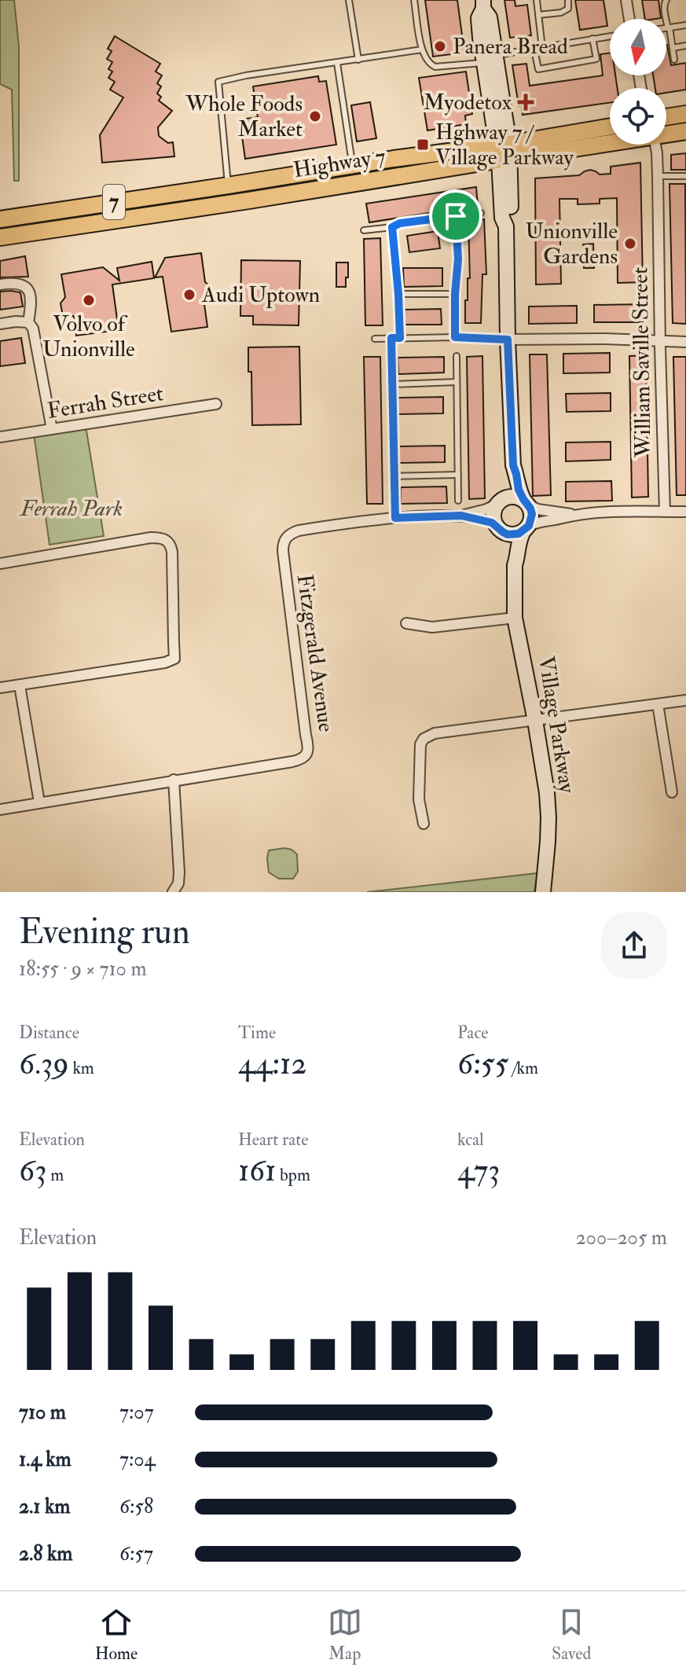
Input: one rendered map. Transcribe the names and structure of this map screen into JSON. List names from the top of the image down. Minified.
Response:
{"streets":{"main road":["Highway 7","7","Village Parkway"],"street":["William Saville Street","Ferrah Street","Fitzgerald Avenue"]},"crossings":[["Fitzgerald Avenue","Village Parkway"]],"parks":["Ferrah Park"],"places":{"other":["Panera Bread","Whole Foods Market","Unionville Gardens","Audi Uptown","Volvo of Unionville"],"health":["Myodetox"],"transit":["Hghway 7 / Village Parkway"]},"north":"bottom","page":{"heading":["Evening run","18:55 · 9 × 710 m"],"stats":[["Distance","6.39 km"],["Time","44:12"],["Pace","6:55 /km"],["Elevation","63 m"],["Heart rate","161 bpm"],["kcal","473"]],"chart":["Elevation","200–205 m"],"list":[{"name":"710 m","note":"7:07"},{"name":"1.4 km","note":"7:04"},{"name":"2.1 km","note":"6:58"},{"name":"2.8 km","note":"6:57"}],"tabs":["Home","Map","Saved"]}}
